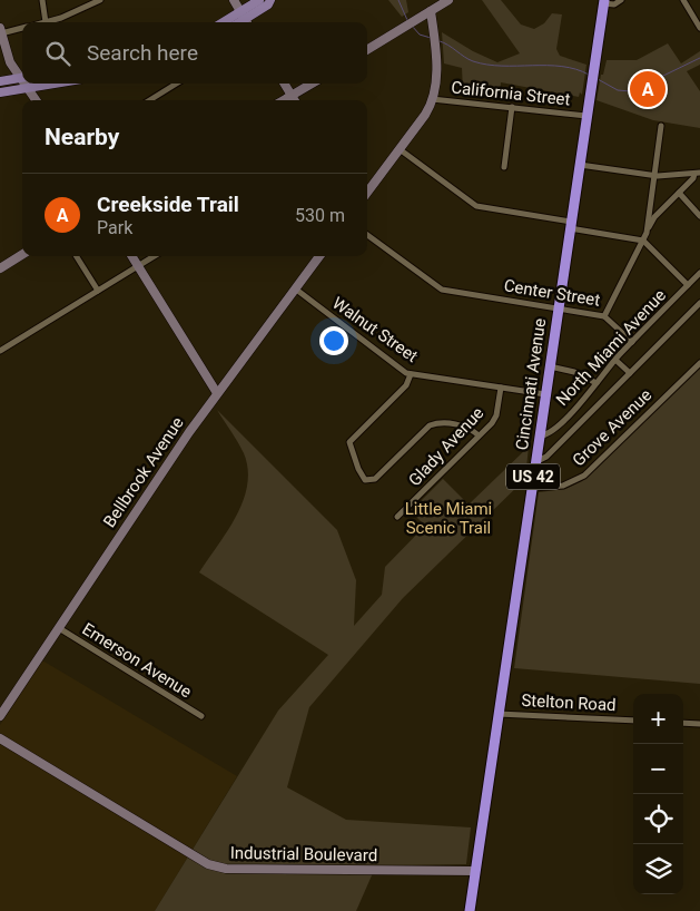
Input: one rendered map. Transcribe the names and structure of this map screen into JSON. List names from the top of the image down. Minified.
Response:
{"streets":{"highway":["Cincinnati Avenue","US 42"],"street":["California Street","Center Street","Walnut Street","North Miami Avenue","Grove Avenue","Glady Avenue","Bellbrook Avenue","Emerson Avenue","Stelton Road","Industrial Boulevard"]},"crossings":[["California Street","Cincinnati Avenue"],["Center Street","Cincinnati Avenue"],["Walnut Street","Cincinnati Avenue"],["Walnut Street","Glady Avenue"],["Walnut Street","Bellbrook Avenue"],["North Miami Avenue","Cincinnati Avenue"],["Cincinnati Avenue","Grove Avenue"],["Cincinnati Avenue","Stelton Road"],["Cincinnati Avenue","Industrial Boulevard"],["Bellbrook Avenue","Emerson Avenue"]],"parks":["Little Miami Scenic Trail"],"page":{"search":"Search here","pins":"A","heading":"Nearby","list":[{"mark":"A","name":"Creekside Trail","note":"Park","value":"530 m"}],"map_buttons":["+","−"]}}
